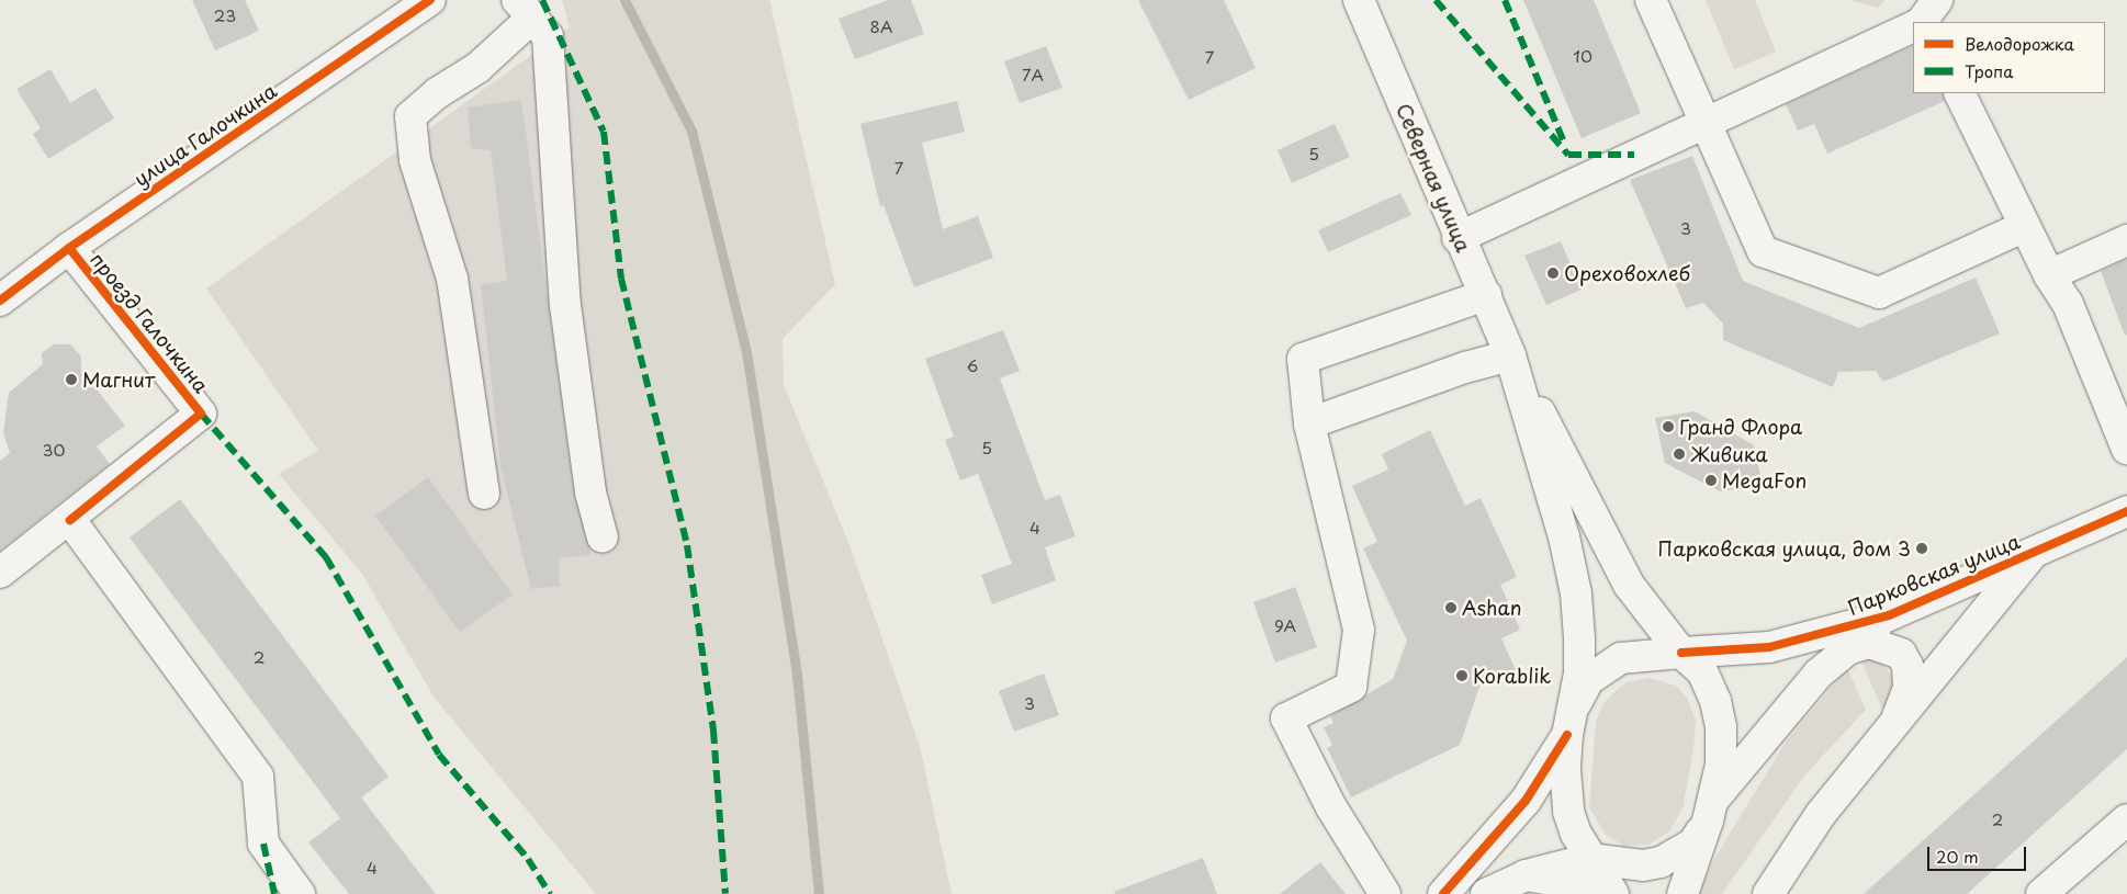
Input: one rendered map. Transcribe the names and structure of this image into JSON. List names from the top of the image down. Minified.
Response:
{"streets":{"street":["улица Галочкина","Северная улица","проезд Галочкина","Парковская улица"]},"crossings":[["улица Галочкина","проезд Галочкина"],["Северная улица","Парковская улица"]],"places":["Ореховохлеб","Магнит","Гранд Флора","Живика","MegaFon","Парковская улица, дом 3","Аshan","Korablik"],"house_numbers":["23","8А","10","7","7А","5","7","3","6","5","30","4","9А","2","3","2","4"],"legend":["Велодорожка","Тропа"],"scale_bar":"20 m"}
